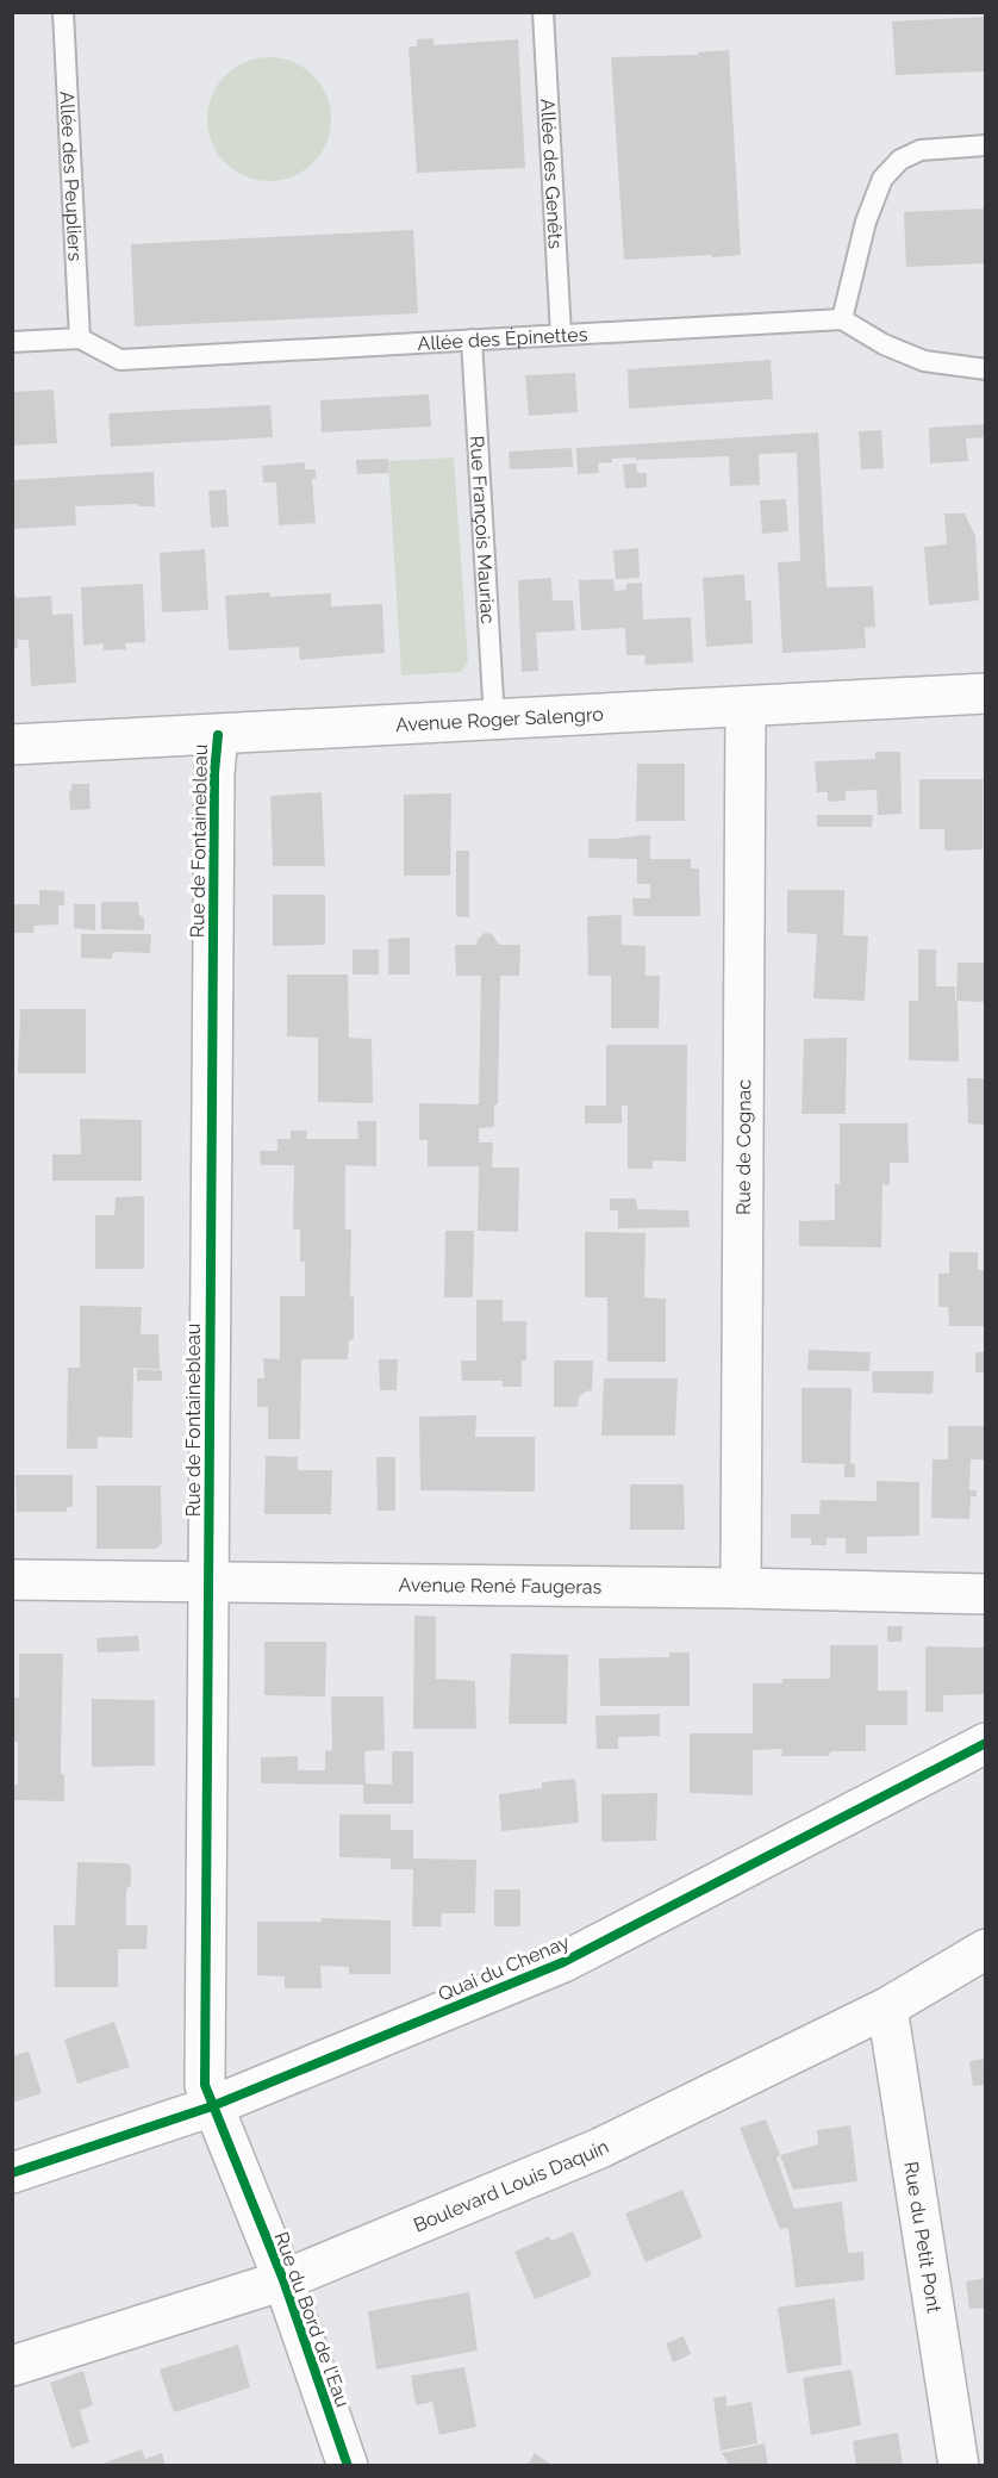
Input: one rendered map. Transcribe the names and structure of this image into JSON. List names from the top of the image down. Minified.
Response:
{"streets":{"street":["Avenue Roger Salengro","Rue de Fontainebleau","Rue de Cognac","Avenue René Faugeras","Quai du Chenay","Boulevard Louis Daquin","Rue du Petit Pont","Rue du Bord de l'Eau"],"lane":["Allée des Genêts","Allée des Peupliers","Allée des Épinettes","Rue François Mauriac"]},"crossings":[["Allée des Genêts","Allée des Épinettes"],["Allée des Peupliers","Allée des Épinettes"],["Allée des Épinettes","Rue François Mauriac"],["Rue François Mauriac","Avenue Roger Salengro"],["Avenue Roger Salengro","Rue de Fontainebleau"],["Avenue Roger Salengro","Rue de Cognac"],["Rue de Fontainebleau","Avenue René Faugeras"],["Rue de Fontainebleau","Quai du Chenay"],["Rue de Fontainebleau","Rue du Bord de l'Eau"],["Rue de Cognac","Avenue René Faugeras"],["Quai du Chenay","Rue du Bord de l'Eau"],["Boulevard Louis Daquin","Rue du Petit Pont"],["Boulevard Louis Daquin","Rue du Bord de l'Eau"]]}
